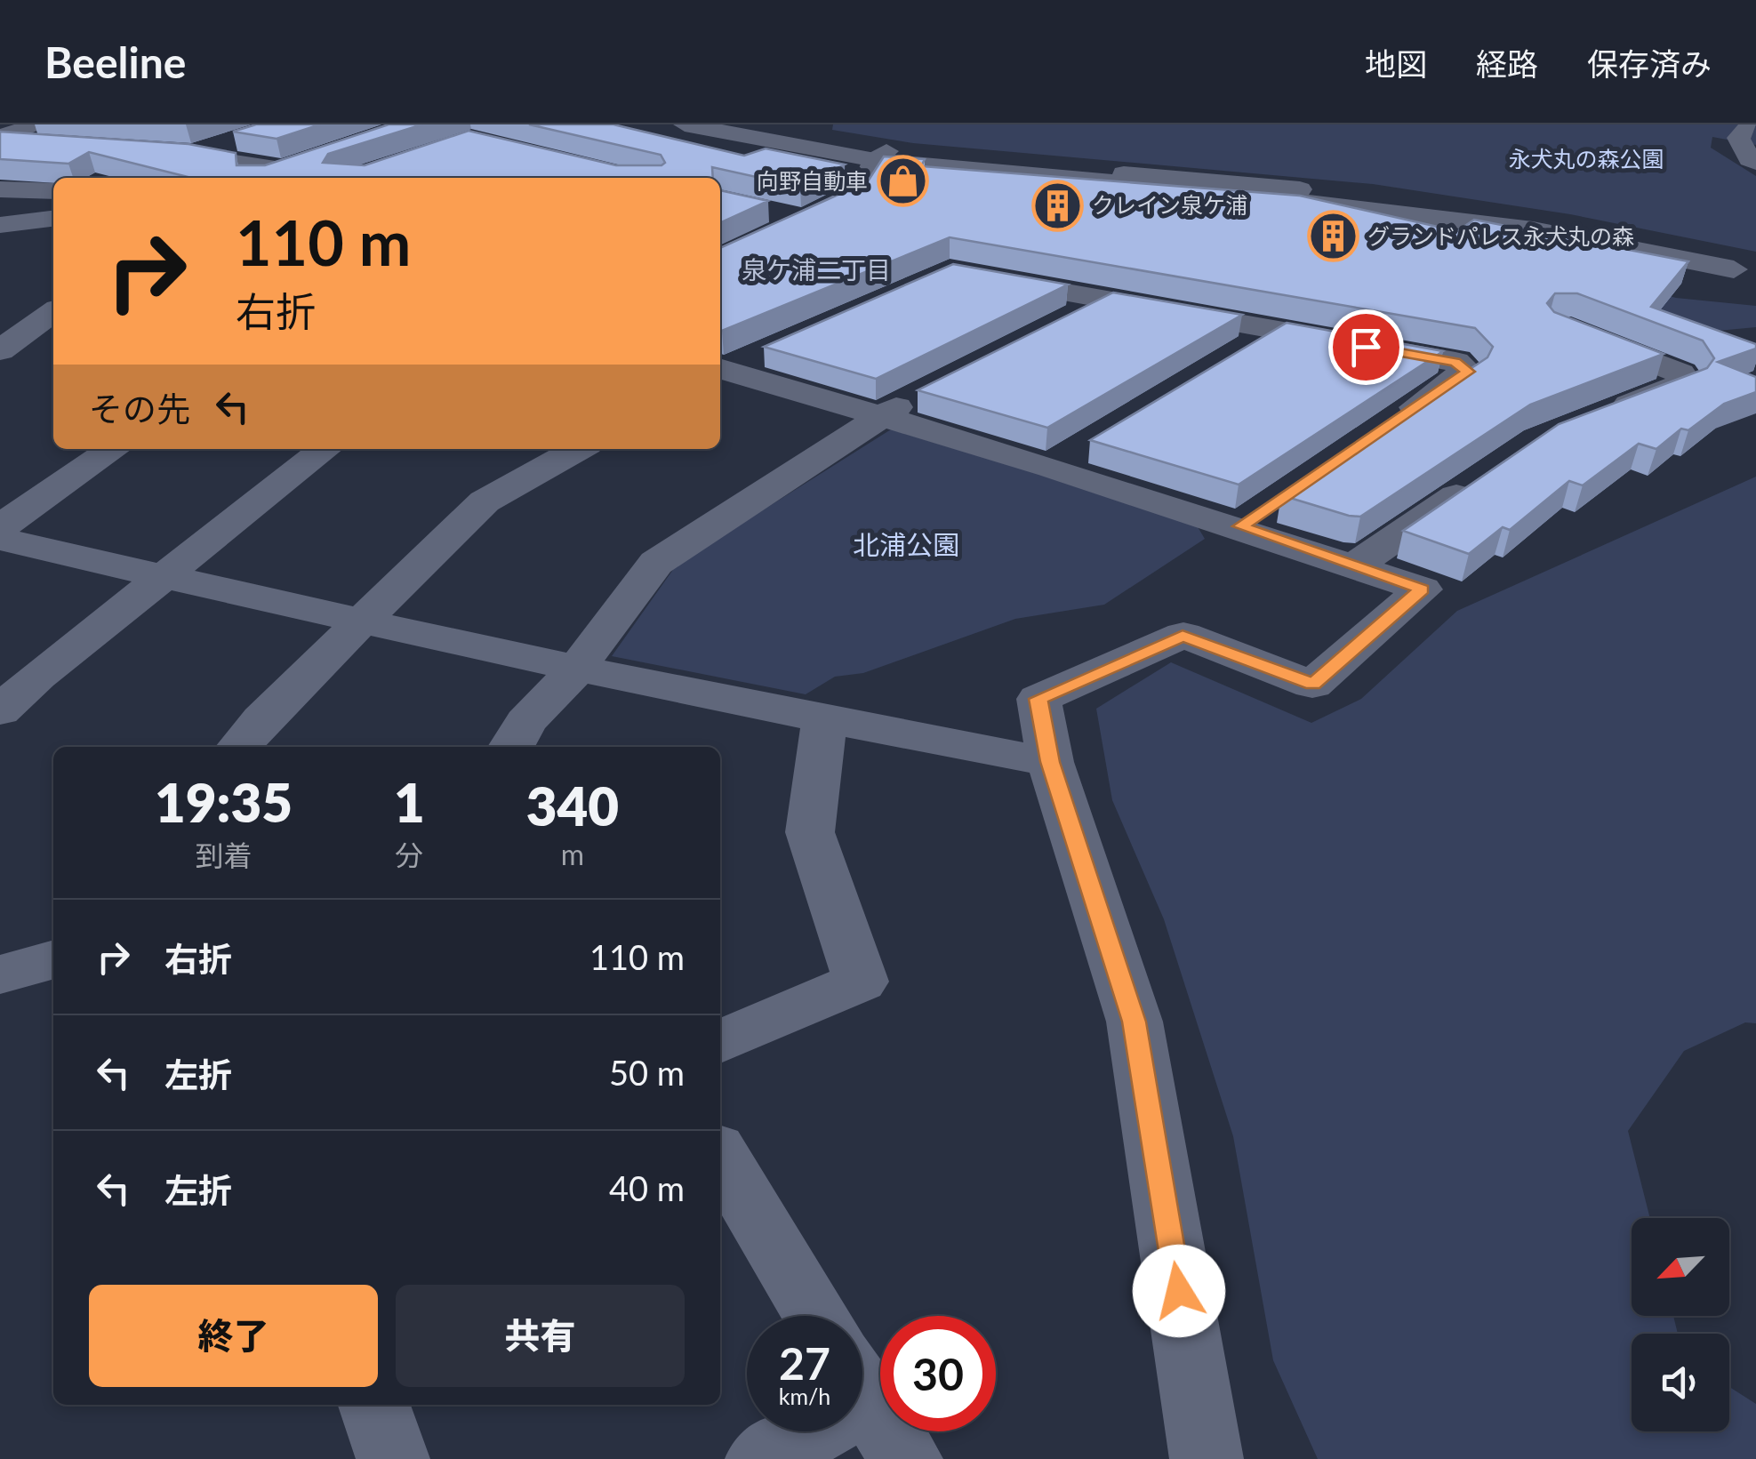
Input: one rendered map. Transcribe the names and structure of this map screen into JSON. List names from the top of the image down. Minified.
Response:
{"districts":["泉ケ浦二丁目"],"parks":["永犬丸の森公園","北浦公園"],"places":{"shop":["向野自動車"],"building":["クレイン泉ケ浦","グランドパレス永犬丸の森"]},"north":"bottom left","page":{"header":"Beeline","nav":["地図","経路","保存済み"],"turn":["110 m","右折"],"then":"その先","eta":["19:35","到着","1","分","340","m"],"list":[{"name":"右折","value":"110 m"},{"name":"左折","value":"50 m"},{"name":"左折","value":"40 m"}],"buttons":["終了","共有"],"speed":"27 km/h","limit":"30"}}
